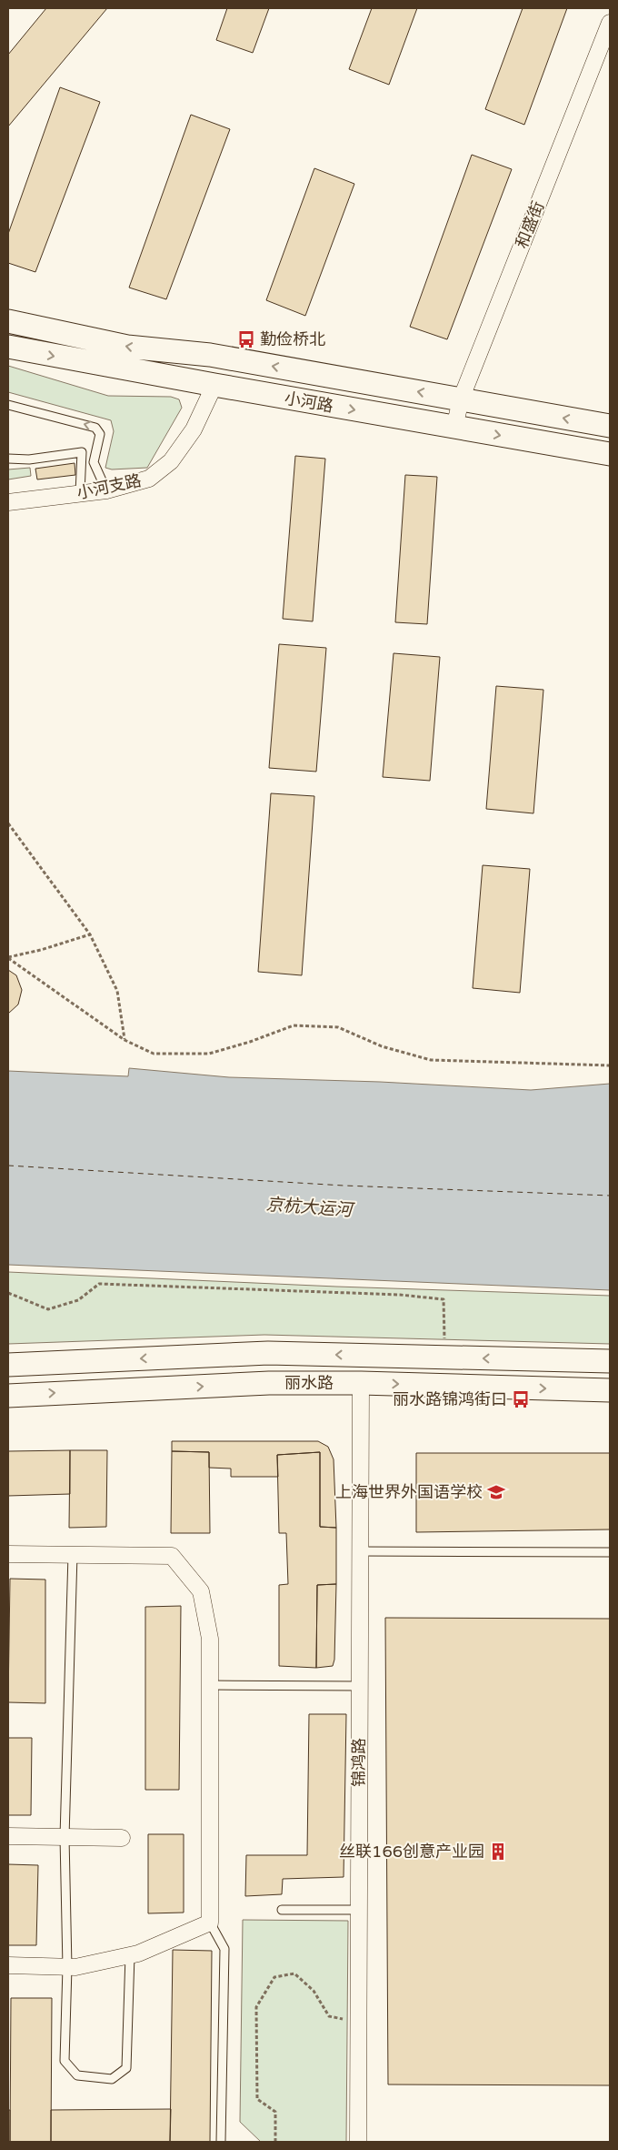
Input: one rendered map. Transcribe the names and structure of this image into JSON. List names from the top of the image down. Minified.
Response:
{"streets":{"main road":["小河路","丽水路"],"street":["和盛街","小河支路","锦鸿路"]},"crossings":[["和盛街","小河路"],["小河路","小河支路"],["丽水路","锦鸿路"]],"water":["京杭大运河"],"places":{"bus stop":["勤俭桥北","丽水路锦鸿街口"],"school or university":["上海世界外国语学校"],"building":["丝联166创意产业园"]}}
